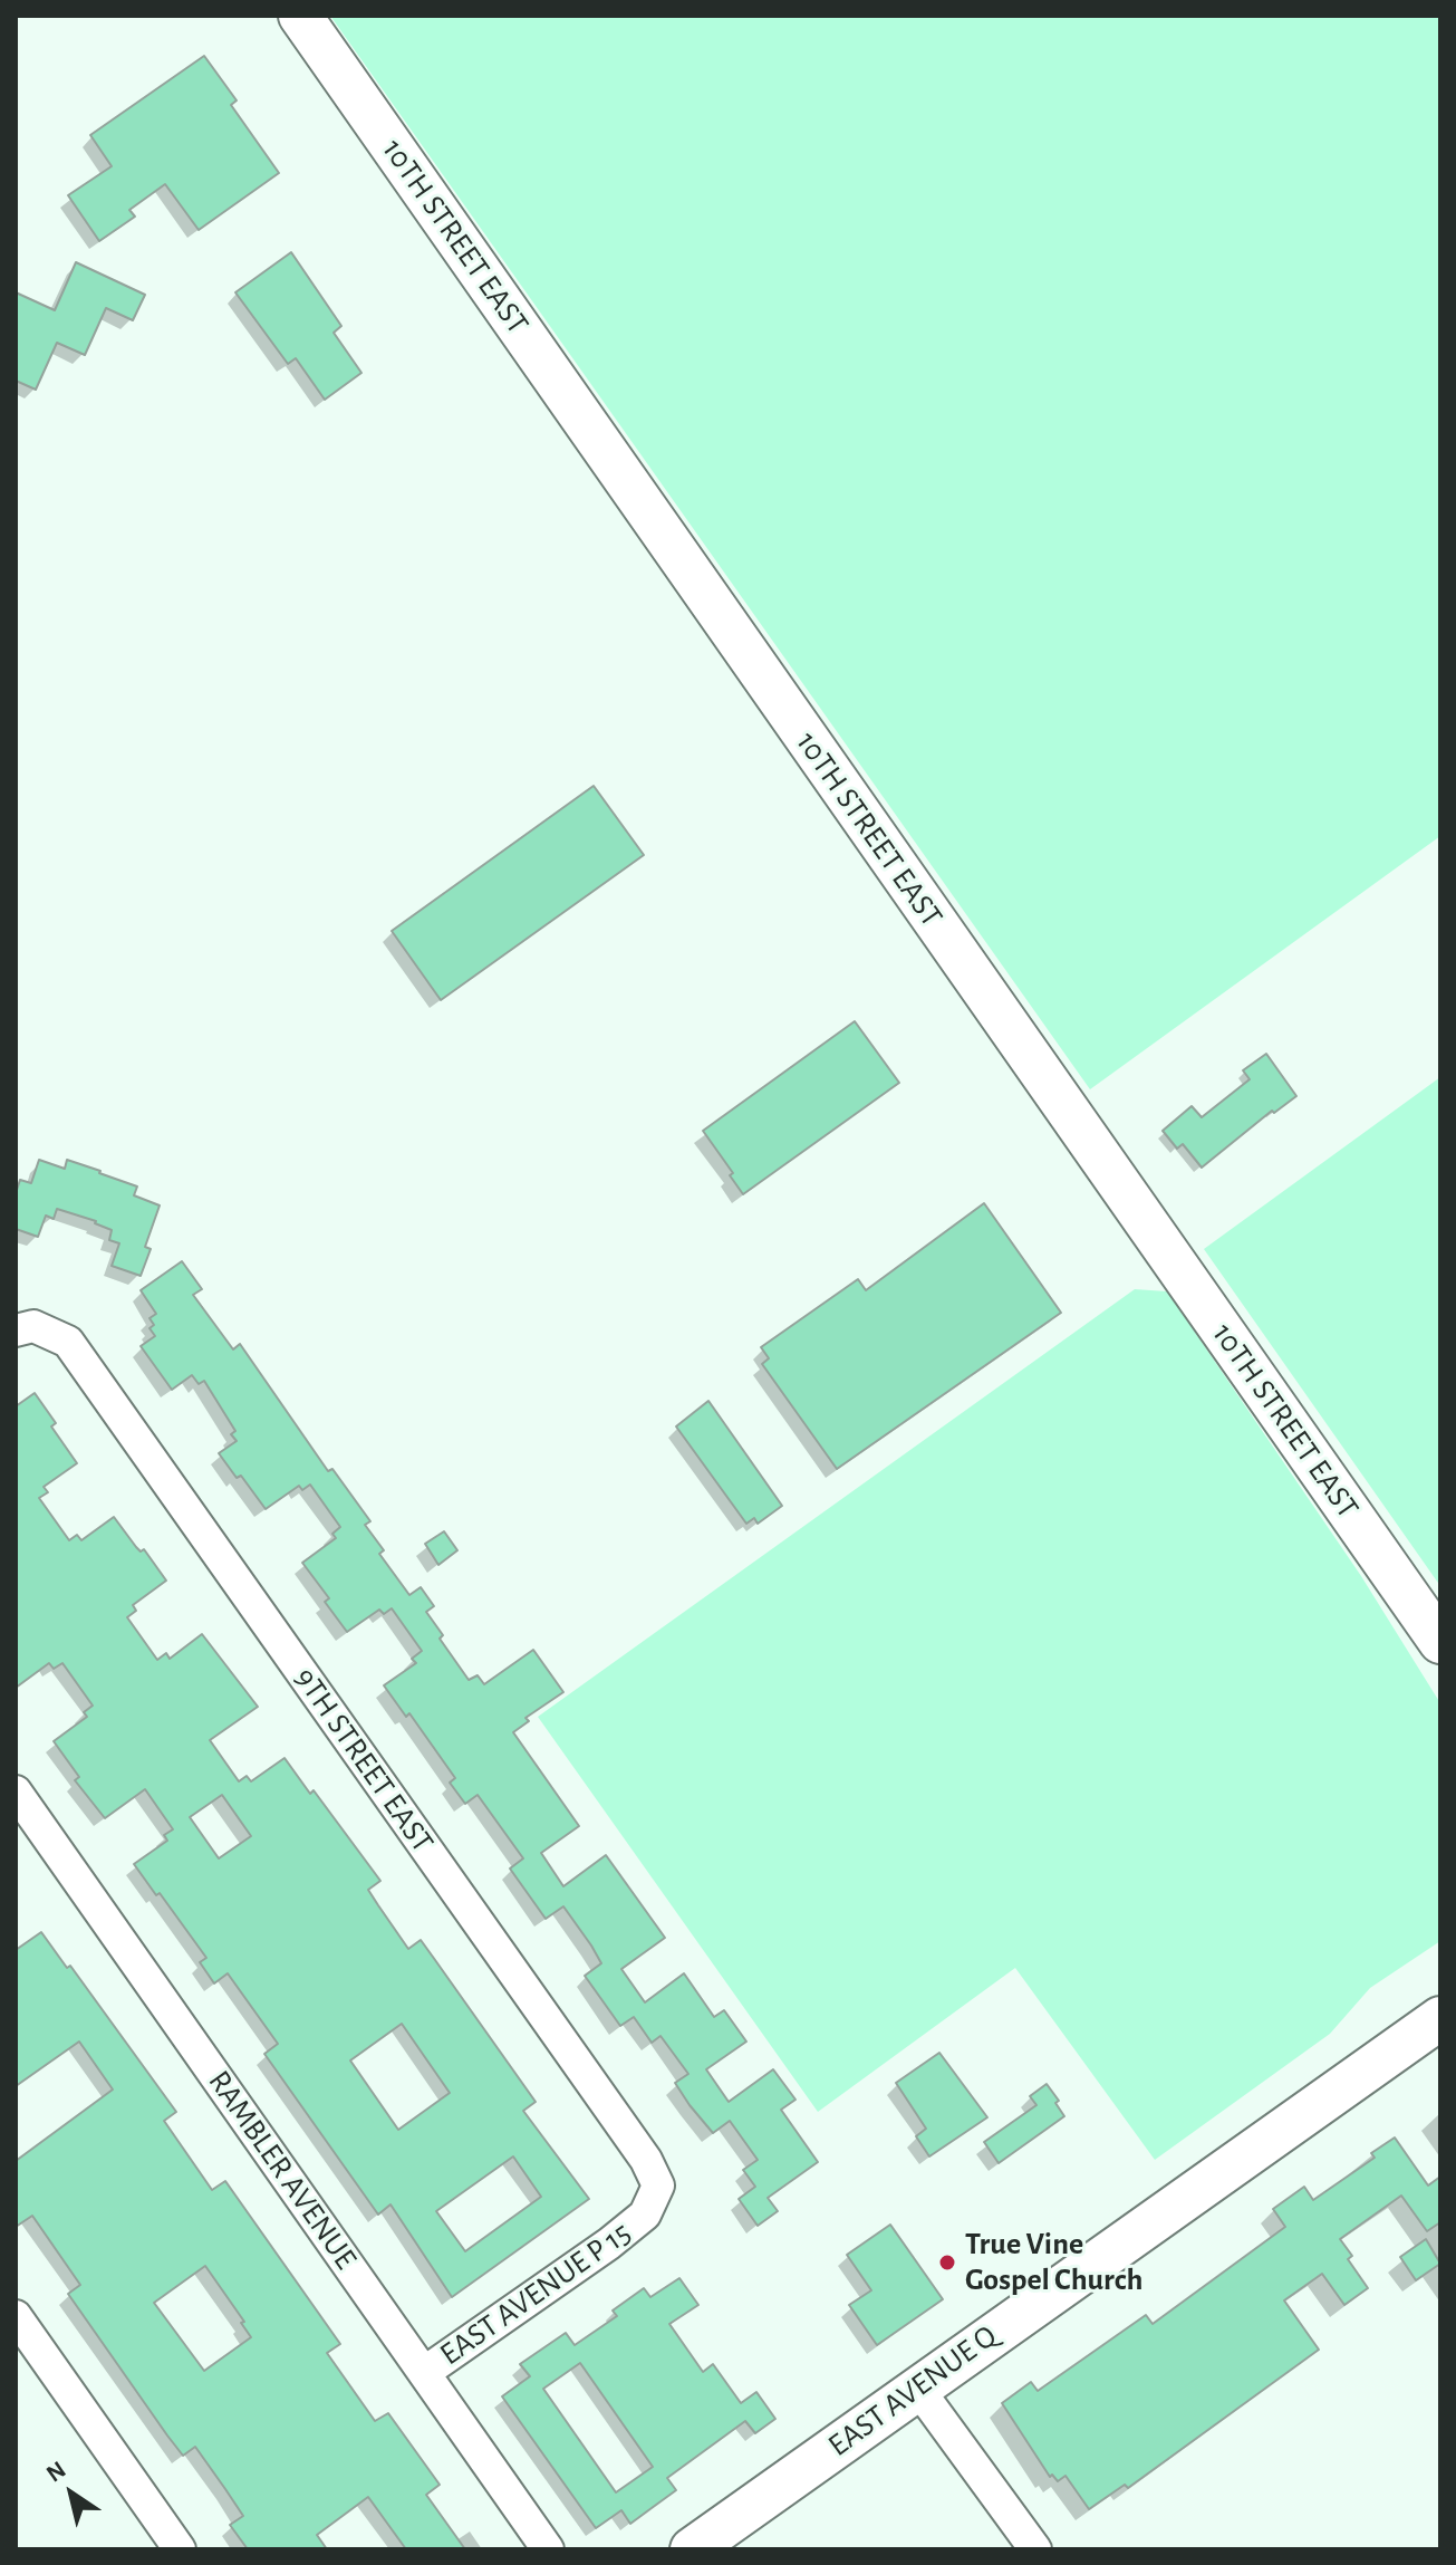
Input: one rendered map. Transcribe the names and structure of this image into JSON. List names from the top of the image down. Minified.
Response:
{"streets":{"main road":["10TH STREET EAST","EAST AVENUE Q"],"street":["9TH STREET EAST","RAMBLER AVENUE","EAST AVENUE P 15"]},"crossings":[["9TH STREET EAST","EAST AVENUE P 15"],["RAMBLER AVENUE","EAST AVENUE P 15"]],"places":["True Vine Gospel Church"],"north":"top left"}
